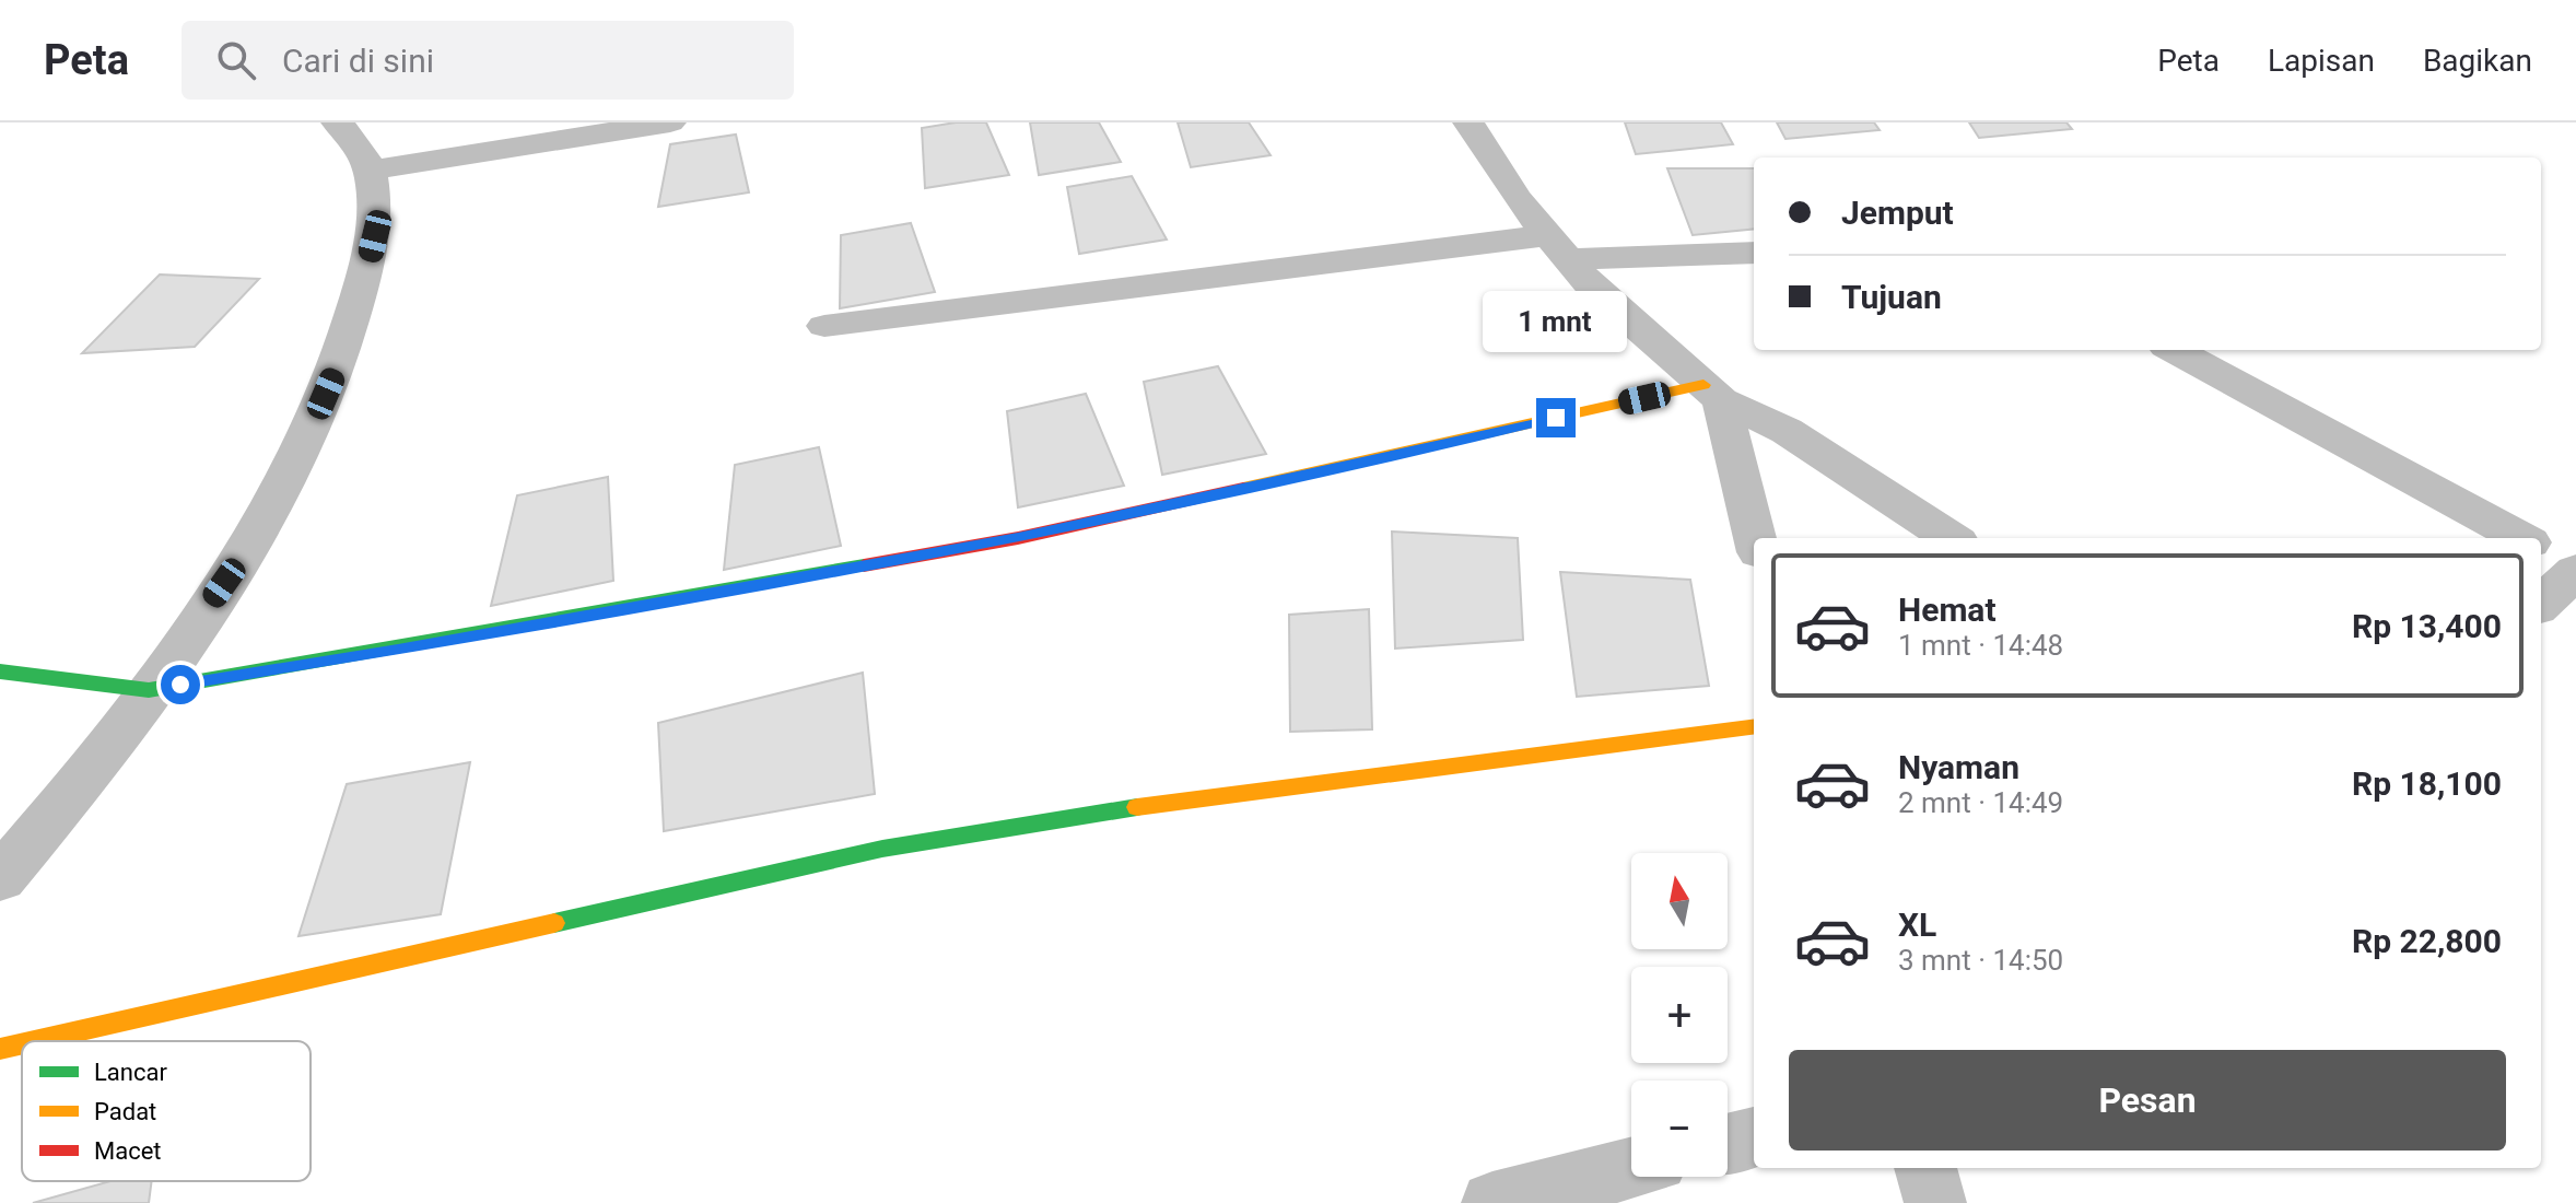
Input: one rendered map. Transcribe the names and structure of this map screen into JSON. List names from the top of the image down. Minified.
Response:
{"legend":["Lancar","Padat","Macet"],"north":"top","page":{"header":"Peta","search":"Cari di sini","nav":["Peta","Lapisan","Bagikan"],"banner":["Jemput","Tujuan"],"bubble":"1 mnt","list":[{"name":"Hemat","note":"1 mnt · 14:48","value":"Rp 13,400"},{"name":"Nyaman","note":"2 mnt · 14:49","value":"Rp 18,100"},{"name":"XL","note":"3 mnt · 14:50","value":"Rp 22,800"}],"map_buttons":["+","−"],"buttons":"Pesan"}}
